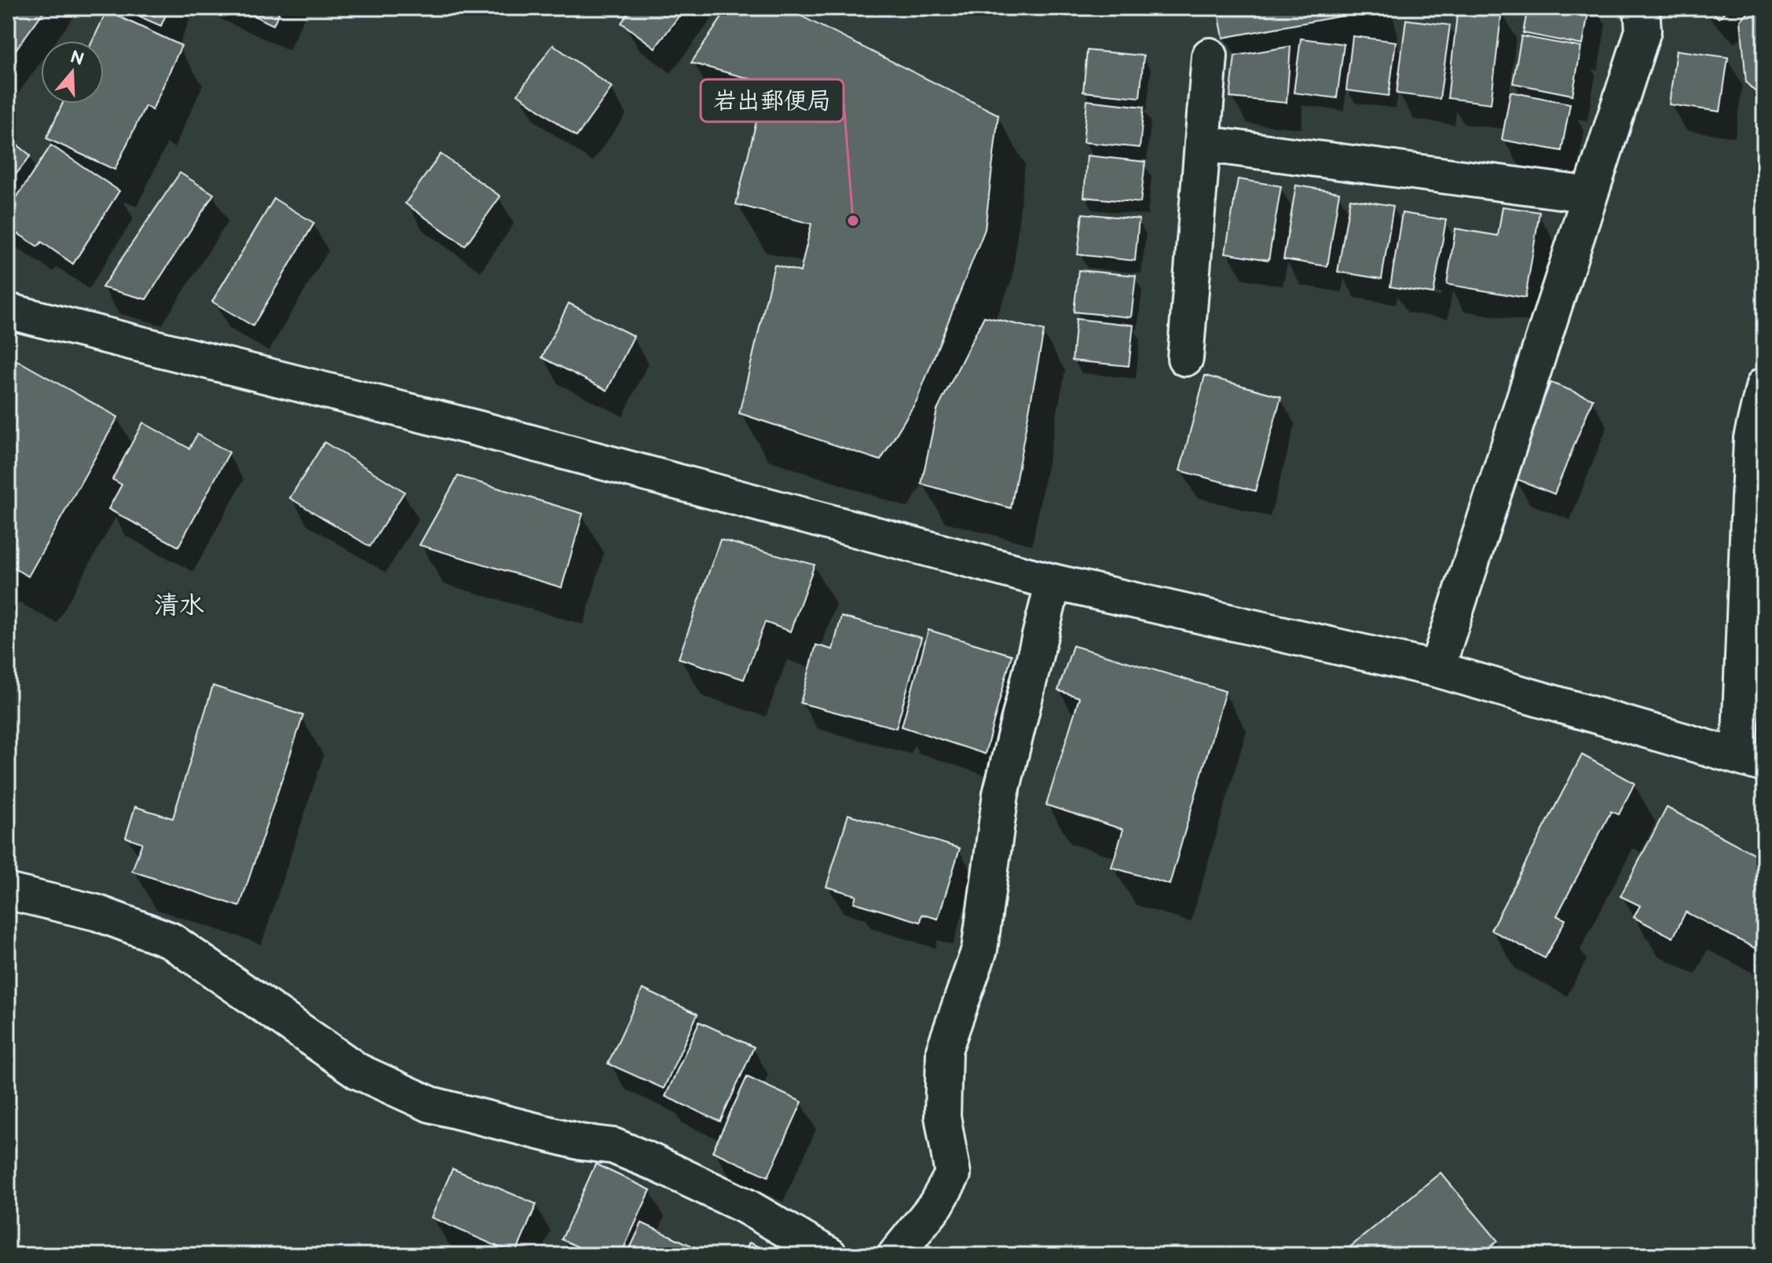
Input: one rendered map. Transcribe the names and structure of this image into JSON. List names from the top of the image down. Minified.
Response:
{"districts":["清水"],"places":["岩出郵便局"],"north":"top"}
